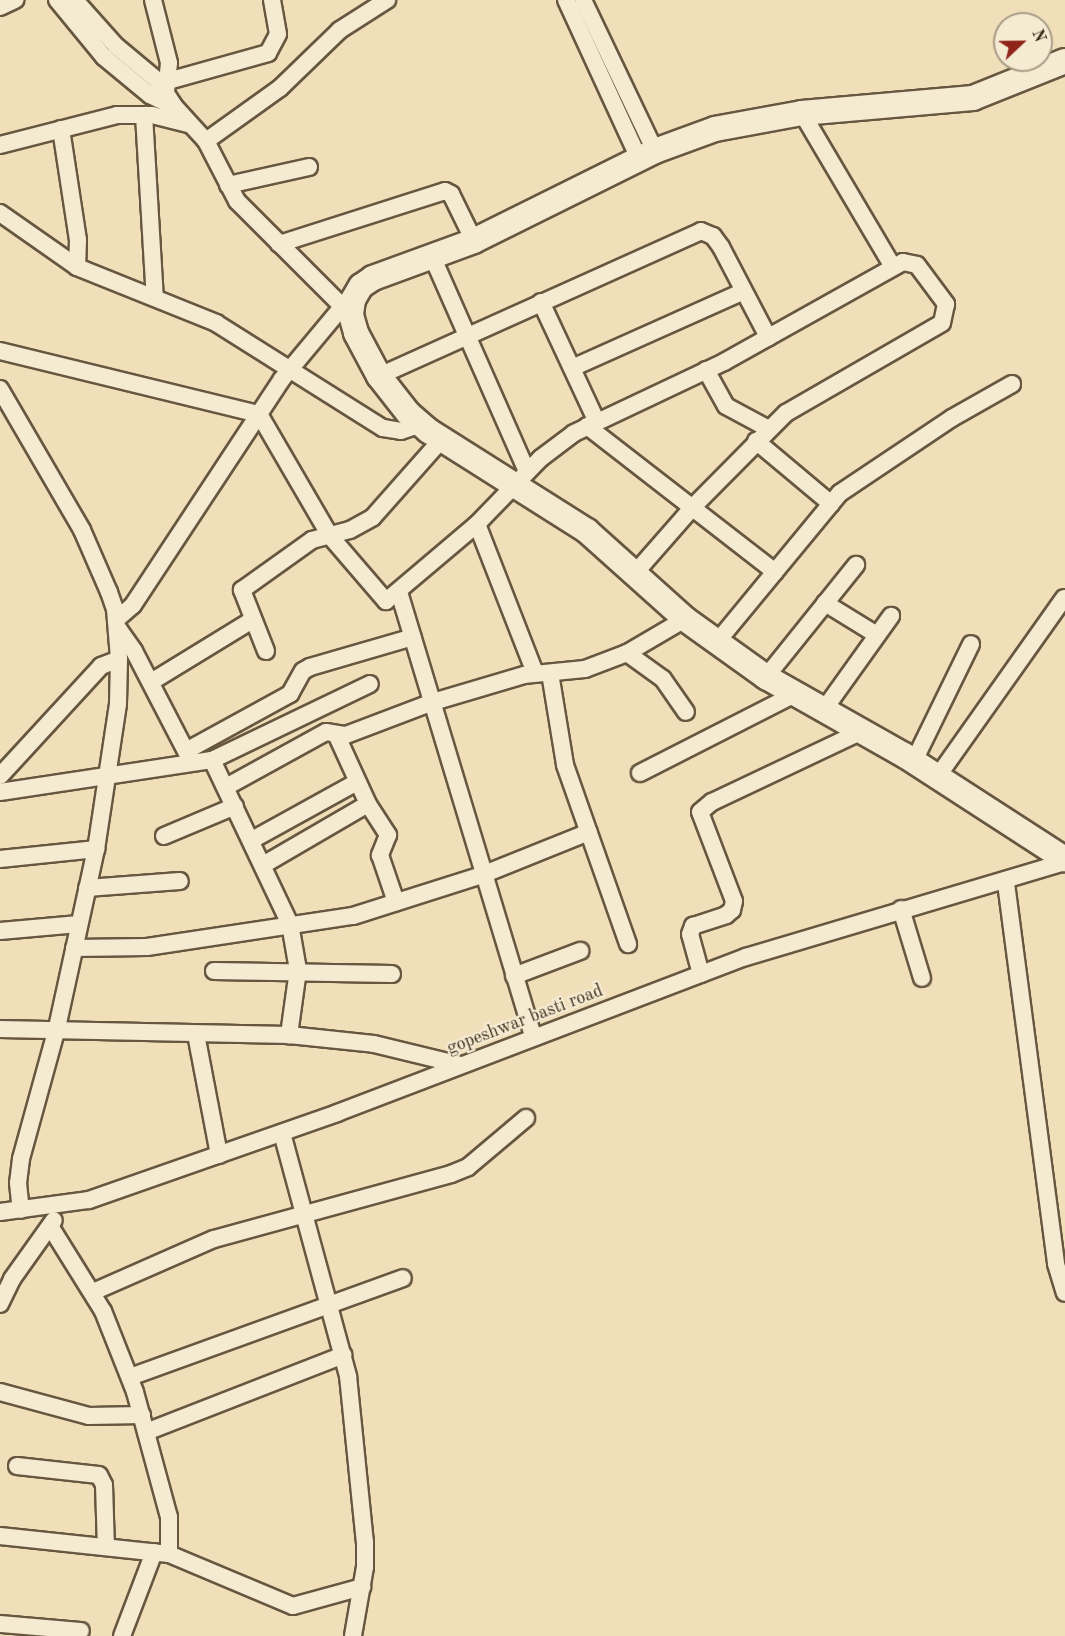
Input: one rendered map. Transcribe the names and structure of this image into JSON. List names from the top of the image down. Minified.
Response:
{"streets":{"street":["gopeshwar basti road"]},"north":"right"}
